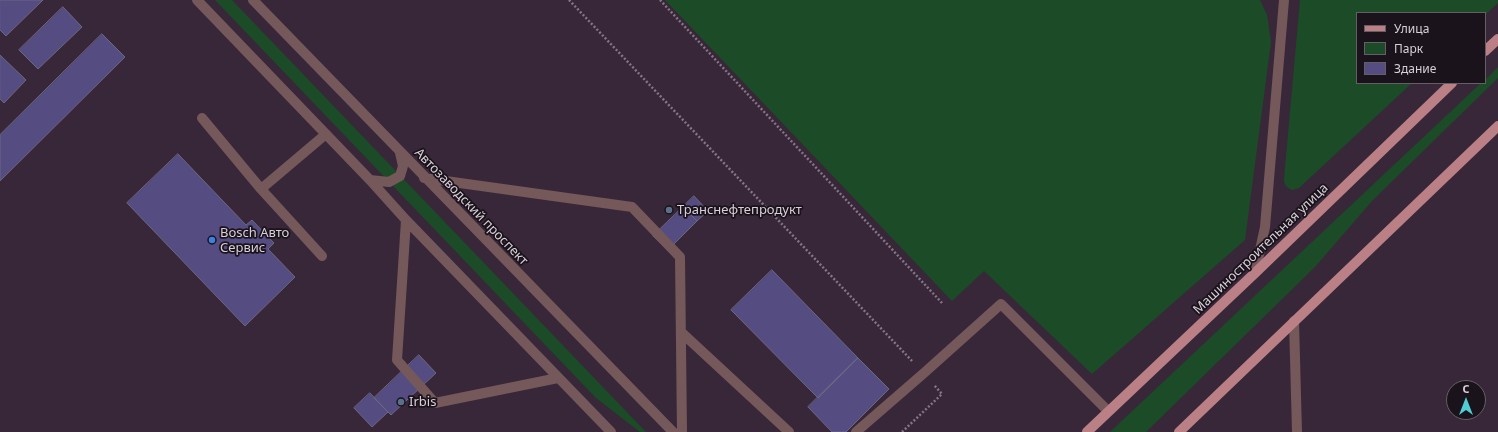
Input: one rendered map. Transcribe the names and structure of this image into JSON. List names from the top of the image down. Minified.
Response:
{"streets":{"main road":["Машиностроительная улица"],"street":["Автозаводский проспект"]},"places":["Транснефтепродукт","Bosch Авто Сервис","Irbis"],"legend":["Улица","Парк","Здание"],"north":"top"}
